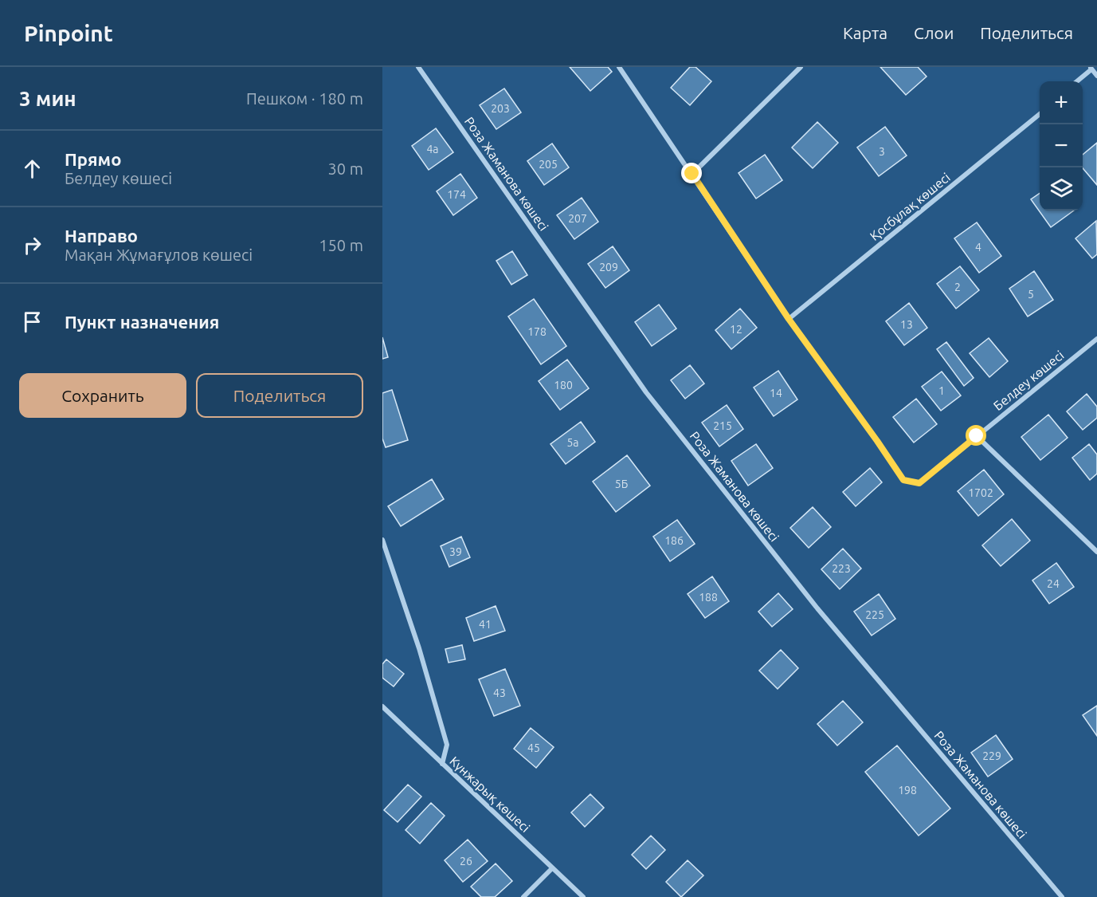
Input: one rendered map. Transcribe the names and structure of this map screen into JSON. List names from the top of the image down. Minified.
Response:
{"streets":{"street":["Роза Жаманова көшесі","Қосбұлақ көшесі","Белдеу көшесі","Күнжарық көшесі"]},"crossings":[["Қосбұлақ көшесі","Белдеу көшесі"]],"house_numbers":["203","4а","3","205","174","207","4","209","2","5","13","12","178","180","1","14","215","5а","5Б","1702","186","39","223","24","188","225","41","43","45","229","198","26"],"page":{"header":"Pinpoint","nav":["Карта","Слои","Поделиться"],"heading":["3 мин","Пешком · 180 m"],"map_buttons":["+","−"],"list":[["Прямо","Белдеу көшесі","30 m"],["Направо","Мақан Жұмағұлов көшесі","150 m"],"Пункт назначения"],"buttons":["Сохранить","Поделиться"]}}
